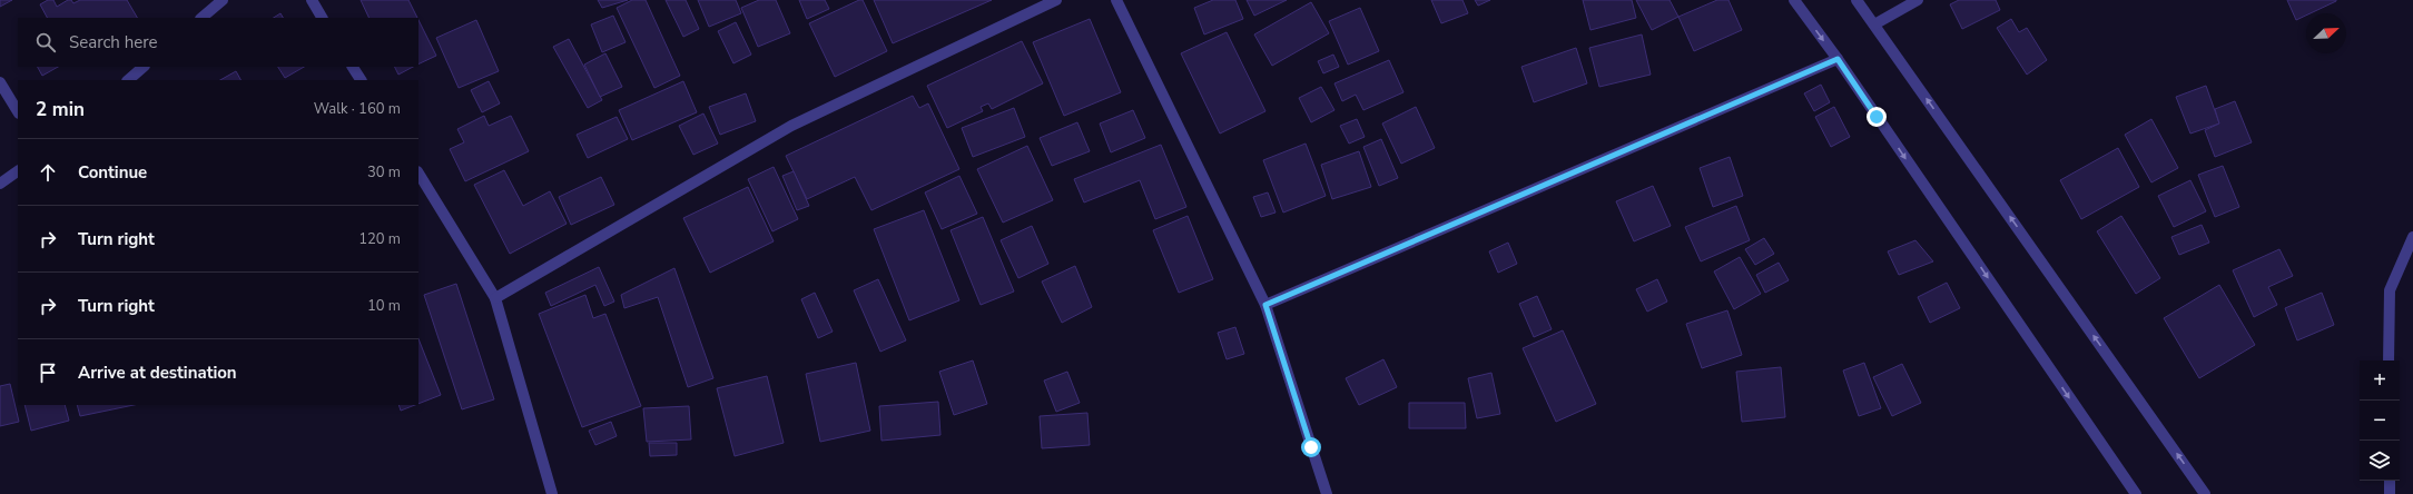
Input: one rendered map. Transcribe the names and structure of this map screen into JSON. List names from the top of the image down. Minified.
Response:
{"north":"top right","page":{"search":"Search here","heading":["2 min","Walk · 160 m"],"list":[["Continue","30 m"],["Turn right","120 m"],["Turn right","10 m"],"Arrive at destination"],"map_buttons":["+","−"]}}
